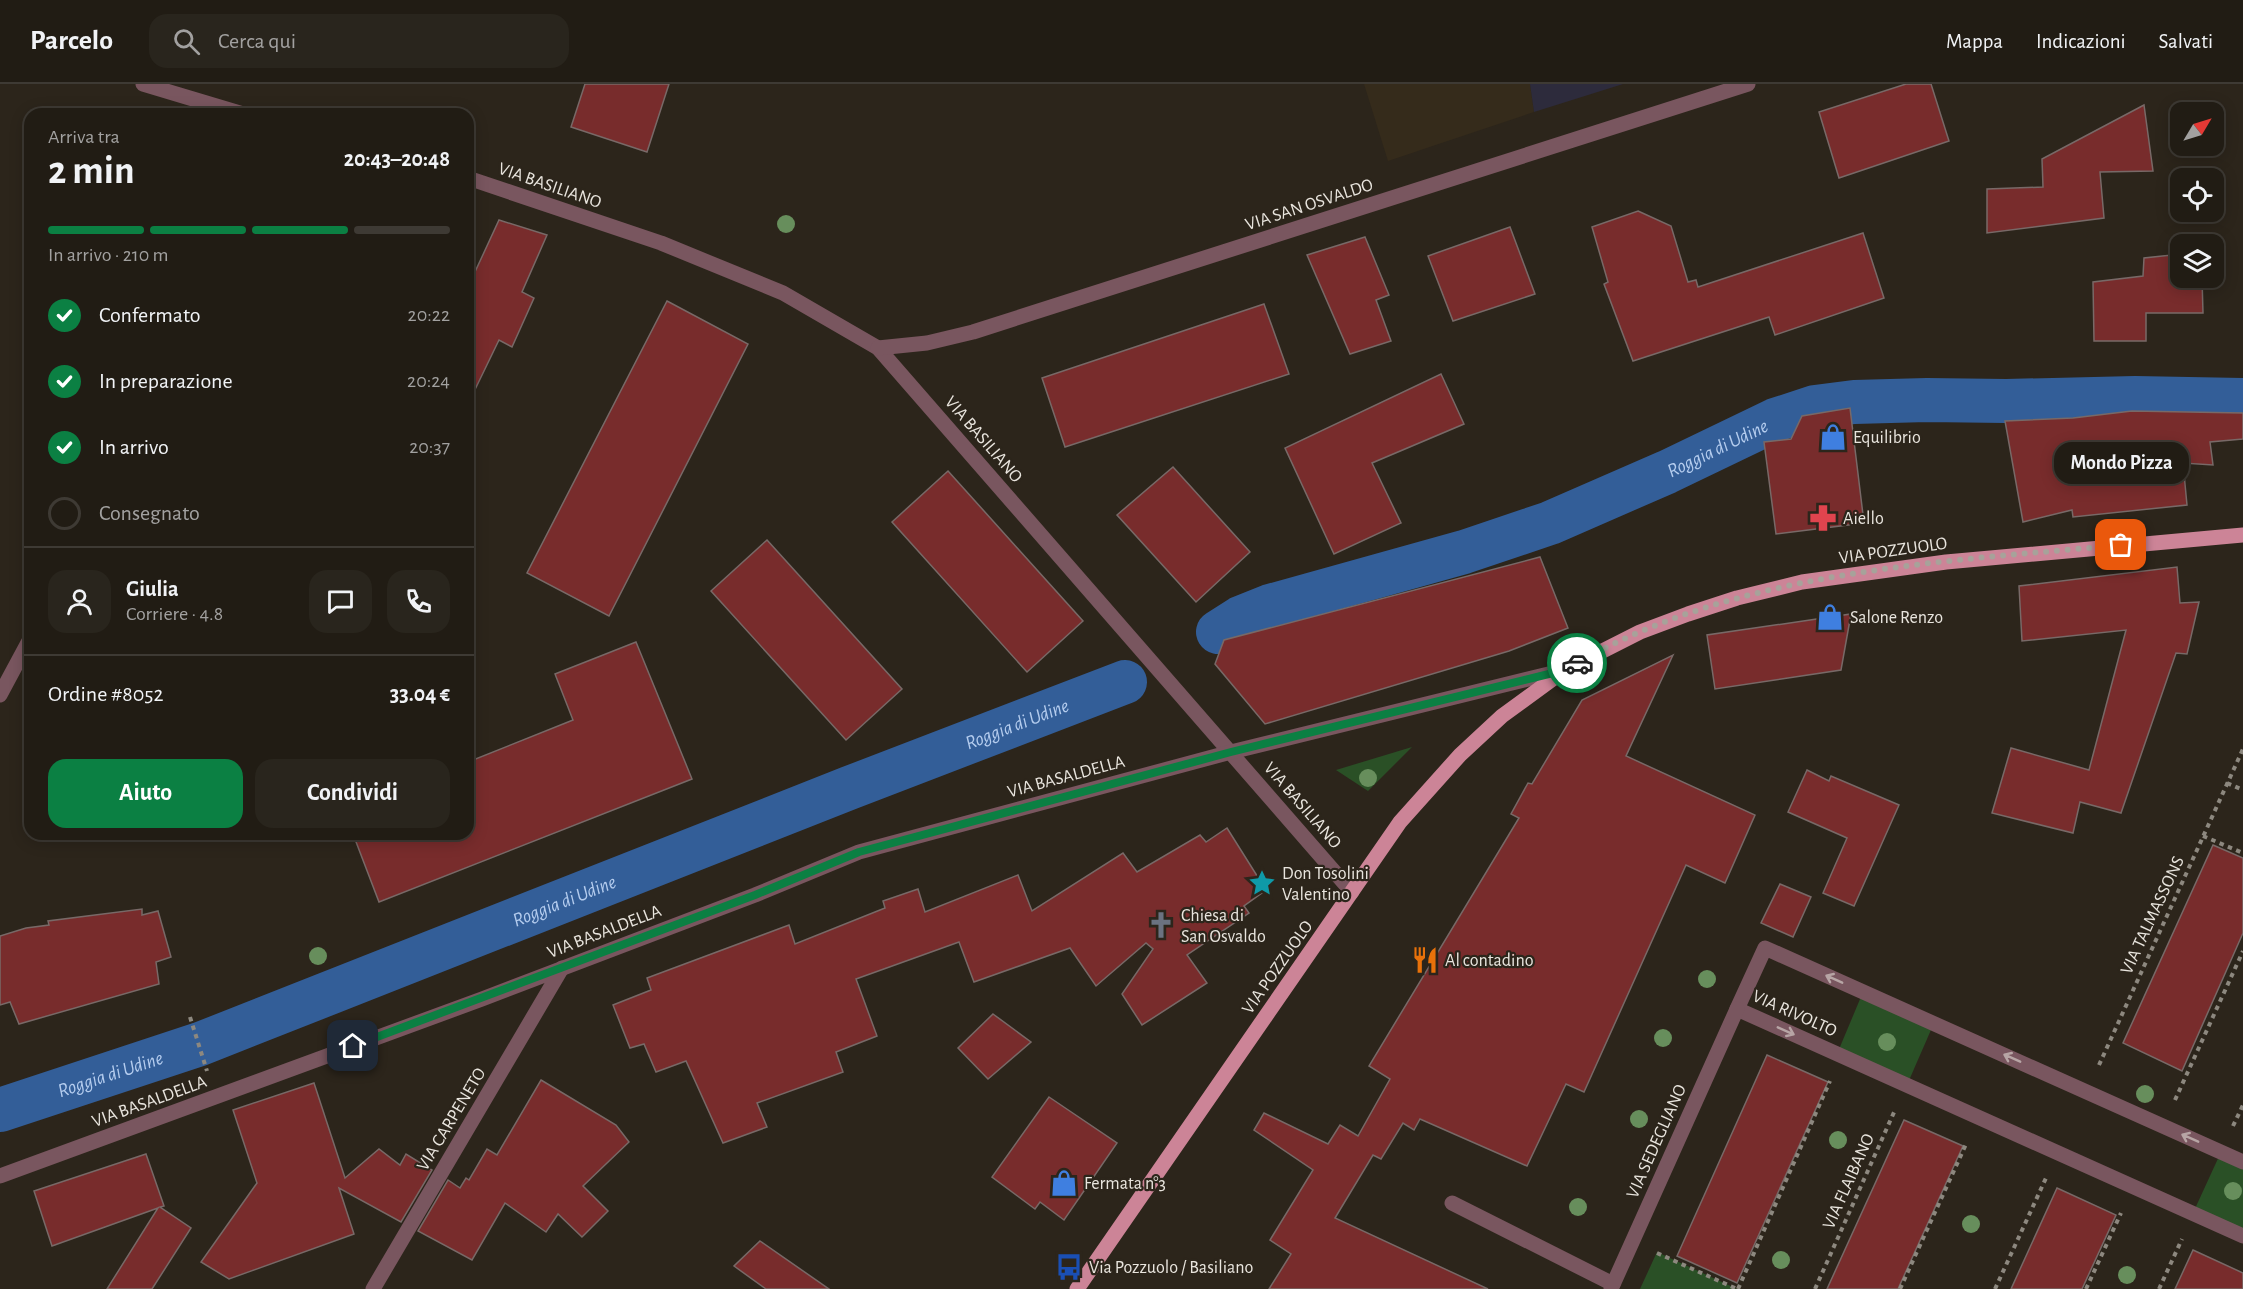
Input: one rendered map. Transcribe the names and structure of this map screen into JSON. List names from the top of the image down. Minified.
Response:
{"streets":{"main road":["VIA POZZUOLO"],"street":["VIA BASILIANO","VIA SAN OSVALDO","VIA BASALDELLA","VIA RIVOLTO","VIA CARPENETO","VIA SEDEGLIANO"],"path":["VIA TALMASSONS","VIA FLAIBANO"]},"crossings":[["VIA BASILIANO","VIA SAN OSVALDO"],["VIA BASILIANO","VIA POZZUOLO"],["VIA BASILIANO","VIA BASALDELLA"],["VIA POZZUOLO","VIA BASALDELLA"],["VIA BASALDELLA","VIA CARPENETO"],["VIA TALMASSONS","VIA RIVOLTO"],["VIA RIVOLTO","VIA SEDEGLIANO"],["VIA RIVOLTO","VIA FLAIBANO"]],"water":["Roggia di Udine"],"places":{"shop":["Equilibrio","Salone Renzo","Fermata n°3"],"pharmacy":["Aiello"],"other":["Mondo Pizza"],"place":["Don Tosolini Valentino"],"church":["Chiesa di San Osvaldo"],"restaurant":["Al contadino"],"bus stop":["Via Pozzuolo / Basiliano"]},"north":"top right","page":{"header":"Parcelo","search":"Cerca qui","nav":["Mappa","Indicazioni","Salvati"],"heading":["2 min","Arriva tra","20:43–20:48"],"panel":["Giulia","Corriere · 4.8","Ordine #8052","33.04 €"],"bar":"In arrivo · 210 m","list":[["Confermato","20:22"],["In preparazione","20:24"],["In arrivo","20:37"],"Consegnato"],"bubble":"Mondo Pizza","buttons":["Aiuto","Condividi"]}}
